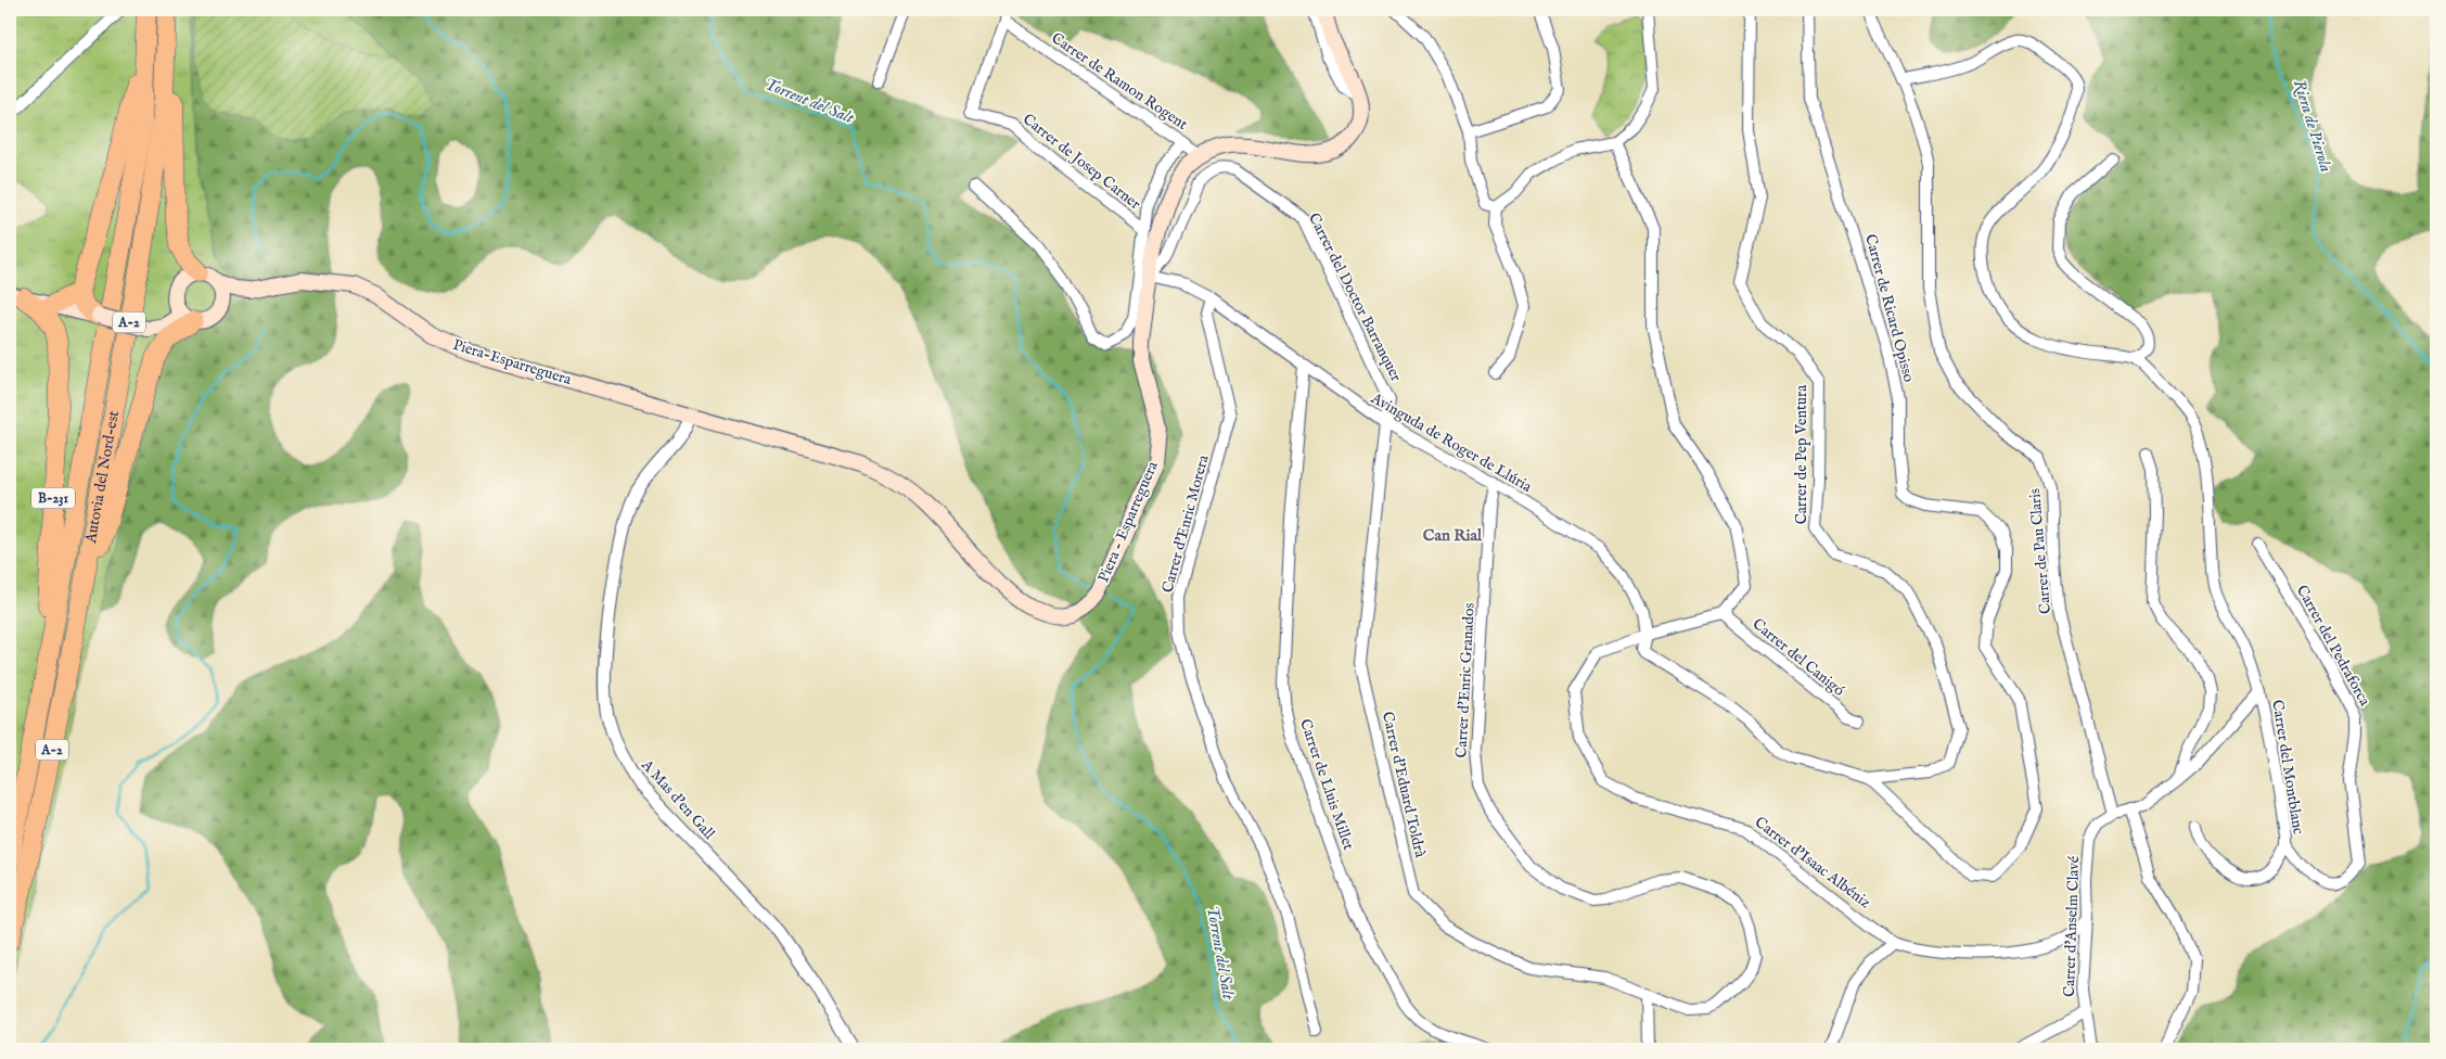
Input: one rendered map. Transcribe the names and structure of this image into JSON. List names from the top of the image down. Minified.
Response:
{"streets":{"highway":["A-2","Autovia del Nord-est","B-231"],"main road":["Piera-Esparreguera","Piera - Esparreguera"],"street":["Carrer de Ramon Rogent","Carrer de Josep Carner","Carrer del Doctor Barranquer","Carrer de Ricard Opisso","Avinguda de Roger de Llúria","Carrer de Pep Ventura","Carrer d'Enric Morera","Carrer de Pau Claris","Carrer del Pedraforca","Carrer del Canigó","Carrer d'Enric Granados","Carrer del Montblanc","Carrer de Lluis Millet","Carrer d'Eduard Toldrà","A Mas d'en Gall","Carrer d'Isaac Albéniz","Carrer d'Anselm Clavé"]},"crossings":[["Carrer de Ramon Rogent","Carrer de Josep Carner"],["Carrer de Ramon Rogent","Piera - Esparreguera"],["Carrer del Doctor Barranquer","Avinguda de Roger de Llúria"],["Carrer del Doctor Barranquer","Piera - Esparreguera"],["Carrer del Doctor Barranquer","Carrer d'Eduard Toldrà"],["Carrer de Ricard Opisso","Carrer de Pep Ventura"],["Piera-Esparreguera","Piera - Esparreguera"],["Piera-Esparreguera","A Mas d'en Gall"],["Avinguda de Roger de Llúria","Carrer de Pep Ventura"],["Avinguda de Roger de Llúria","Piera - Esparreguera"],["Avinguda de Roger de Llúria","Carrer d'Enric Morera"],["Avinguda de Roger de Llúria","Carrer d'Enric Granados"],["Avinguda de Roger de Llúria","Carrer de Lluis Millet"],["Avinguda de Roger de Llúria","Carrer d'Eduard Toldrà"],["Avinguda de Roger de Llúria","Carrer d'Isaac Albéniz"],["Carrer de Pep Ventura","Carrer d'Isaac Albéniz"],["Autovia del Nord-est","B-231"],["Piera - Esparreguera","A Mas d'en Gall"],["Carrer de Pau Claris","Carrer d'Anselm Clavé"],["Carrer del Pedraforca","Carrer del Montblanc"],["Carrer del Canigó","Carrer d'Isaac Albéniz"],["Carrer d'Enric Granados","Carrer d'Eduard Toldrà"]],"districts":["Can Rial"],"water":["Torrent del Salt","Riera de Pierola"]}
